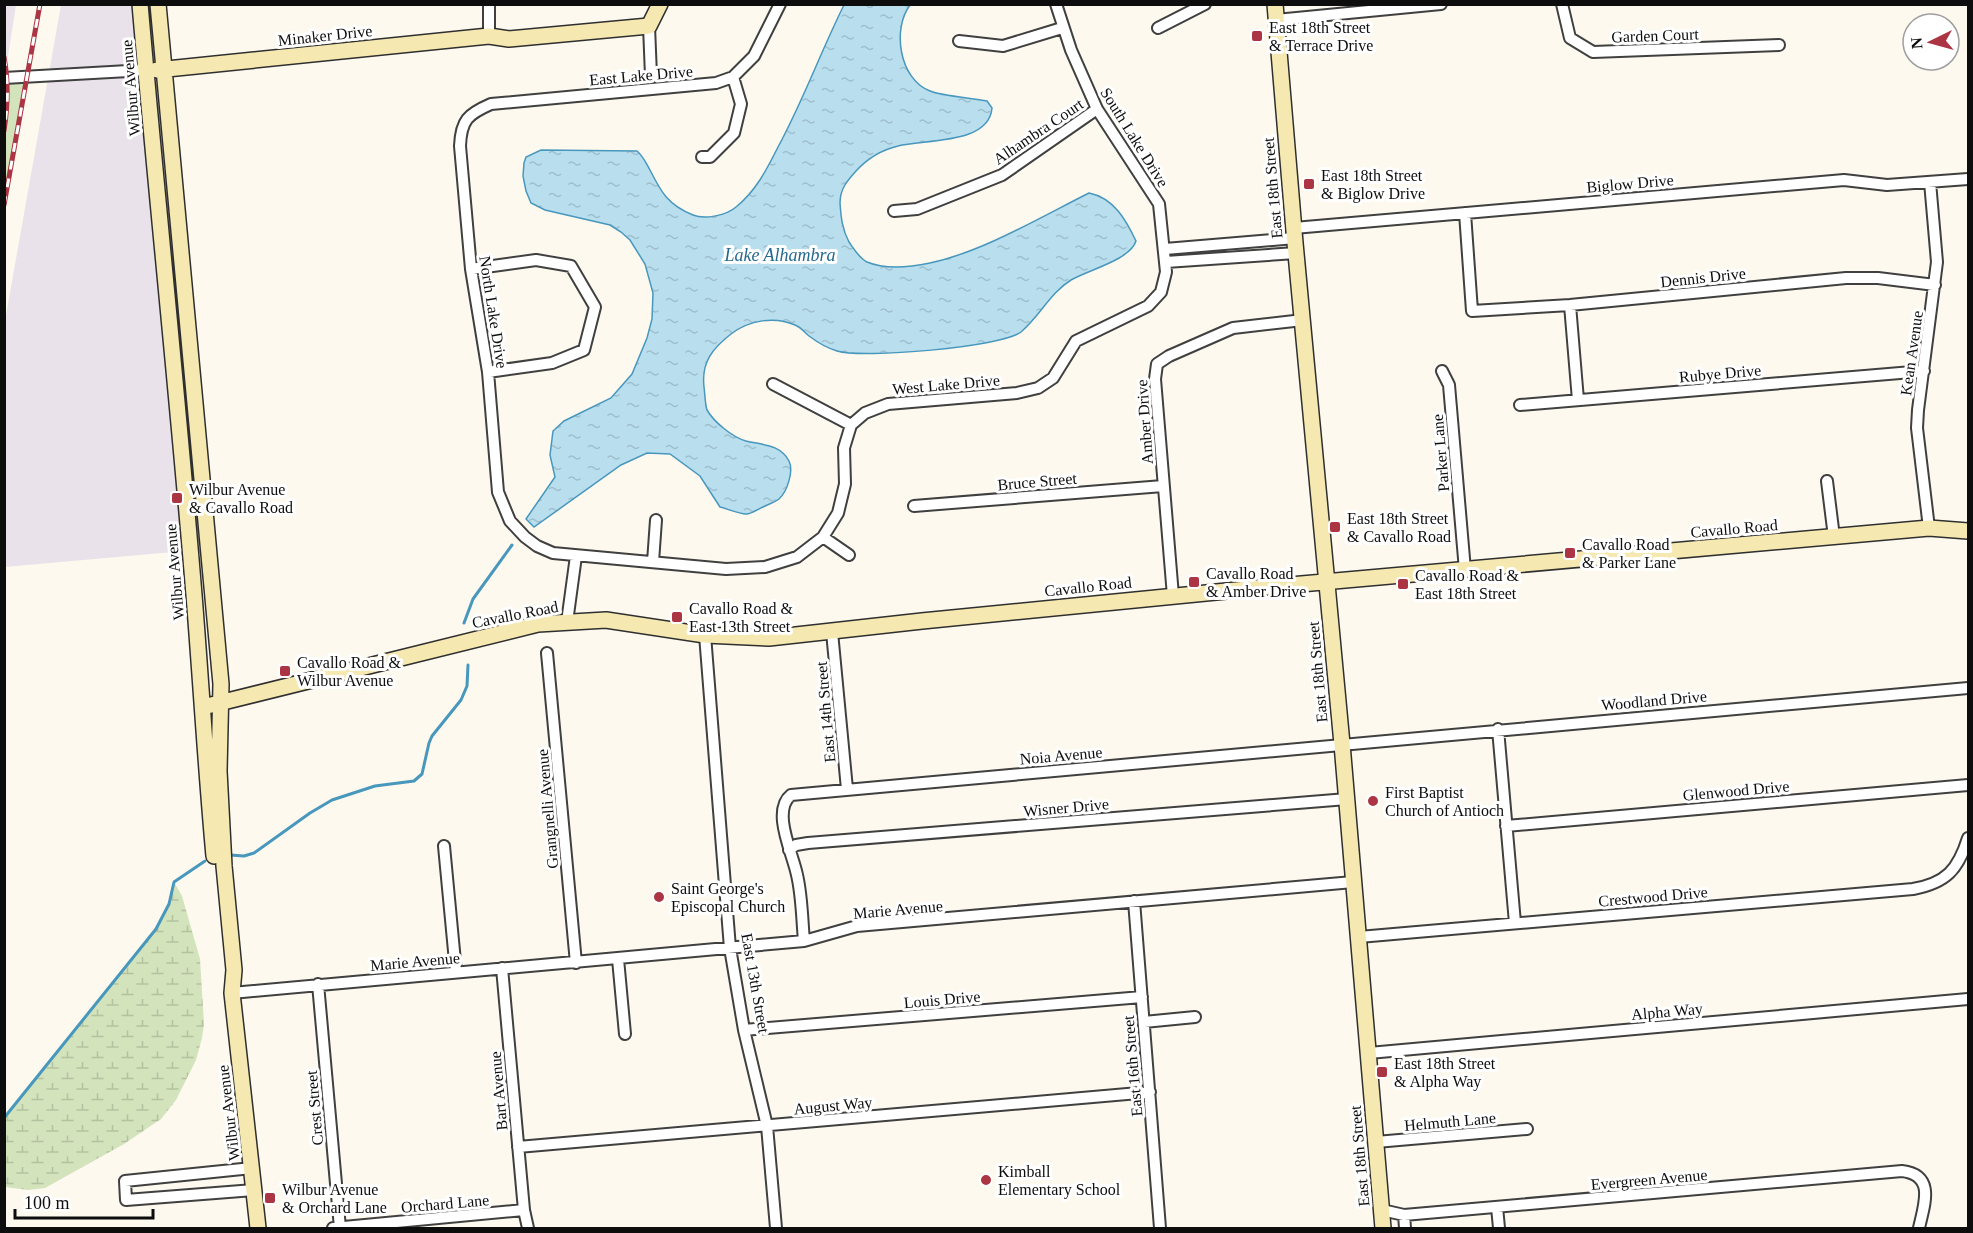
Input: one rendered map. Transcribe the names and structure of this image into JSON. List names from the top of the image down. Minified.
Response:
{"streets":{"main road":["Minaker Drive","Wilbur Avenue","East 18th Street","Cavallo Road"],"street":["Garden Court","East Lake Drive","Alhambra Court","South Lake Drive","Biglow Drive","Dennis Drive","North Lake Drive","Kean Avenue","Rubye Drive","West Lake Drive","Amber Drive","Parker Lane","Bruce Street","Woodland Drive","East 14th Street","Noia Avenue","Glenwood Drive","Wisner Drive","Grangnelli Avenue","Crestwood Drive","Marie Avenue","East 13th Street","Louis Drive","Alpha Way","East 16th Street","Bart Avenue","August Way","Crest Street","Helmuth Lane","Evergreen Avenue","Orchard Lane"]},"crossings":[["Minaker Drive","Wilbur Avenue"],["East Lake Drive","North Lake Drive"],["Wilbur Avenue","Cavallo Road"],["Wilbur Avenue","Marie Avenue"],["Alhambra Court","South Lake Drive"],["South Lake Drive","Biglow Drive"],["South Lake Drive","West Lake Drive"],["Biglow Drive","East 18th Street"],["Biglow Drive","Dennis Drive"],["Biglow Drive","Kean Avenue"],["Biglow Drive","West Lake Drive"],["East 18th Street","Amber Drive"],["East 18th Street","Cavallo Road"],["East 18th Street","Woodland Drive"],["East 18th Street","Noia Avenue"],["East 18th Street","Wisner Drive"],["East 18th Street","Crestwood Drive"],["East 18th Street","Marie Avenue"],["East 18th Street","Alpha Way"],["East 18th Street","Helmuth Lane"],["East 18th Street","Evergreen Avenue"],["Dennis Drive","Kean Avenue"],["Kean Avenue","Rubye Drive"],["Kean Avenue","Cavallo Road"],["Amber Drive","Bruce Street"],["Amber Drive","Cavallo Road"],["Parker Lane","Cavallo Road"],["Cavallo Road","East 14th Street"],["Cavallo Road","East 13th Street"],["Woodland Drive","Noia Avenue"],["East 14th Street","Noia Avenue"],["Noia Avenue","Wisner Drive"],["Grangnelli Avenue","Marie Avenue"],["Marie Avenue","East 13th Street"],["Marie Avenue","East 16th Street"],["Marie Avenue","Bart Avenue"],["Marie Avenue","Crest Street"],["East 13th Street","Louis Drive"],["East 13th Street","August Way"],["Louis Drive","East 16th Street"],["East 16th Street","August Way"],["Bart Avenue","August Way"],["Bart Avenue","Orchard Lane"],["Crest Street","Orchard Lane"]],"water":["Lake Alhambra"],"places":{"transit":["East 18th Street & Terrace Drive","East 18th Street & Biglow Drive","Wilbur Avenue & Cavallo Road","East 18th Street & Cavallo Road","Cavallo Road & Parker Lane","Cavallo Road & Amber Drive","Cavallo Road & East 18th Street","Cavallo Road & East 13th Street","Cavallo Road & Wilbur Avenue","East 18th Street & Alpha Way","Wilbur Avenue & Orchard Lane"],"other":["First Baptist Church of Antioch","Saint George's Episcopal Church","Kimball Elementary School"]},"scale_bar":"100 m","north":"left"}
